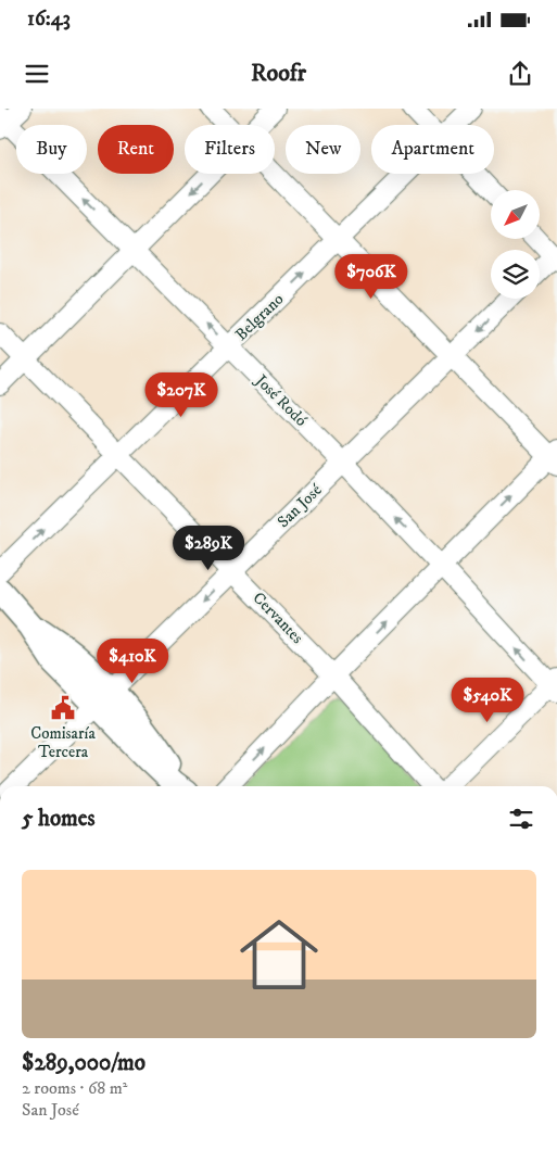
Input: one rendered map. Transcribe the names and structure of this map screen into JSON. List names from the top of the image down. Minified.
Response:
{"streets":{"street":["Belgrano","José Rodó","San José","Cervantes"]},"crossings":[["Belgrano","José Rodó"],["Belgrano","Cervantes"],["José Rodó","San José"],["San José","Cervantes"]],"places":{"public building":["Comisaría Tercera"]},"north":"bottom left","page":{"status":"16:43","header":"Roofr","chip":["Buy","Rent","Filters","New","Apartment"],"price":["$706K","$207K","$289K","$410K","$540K"],"heading":"5 homes","list":[{"name":"$289,000/mo","note":"2 rooms · 68 m² · San José"}]}}
